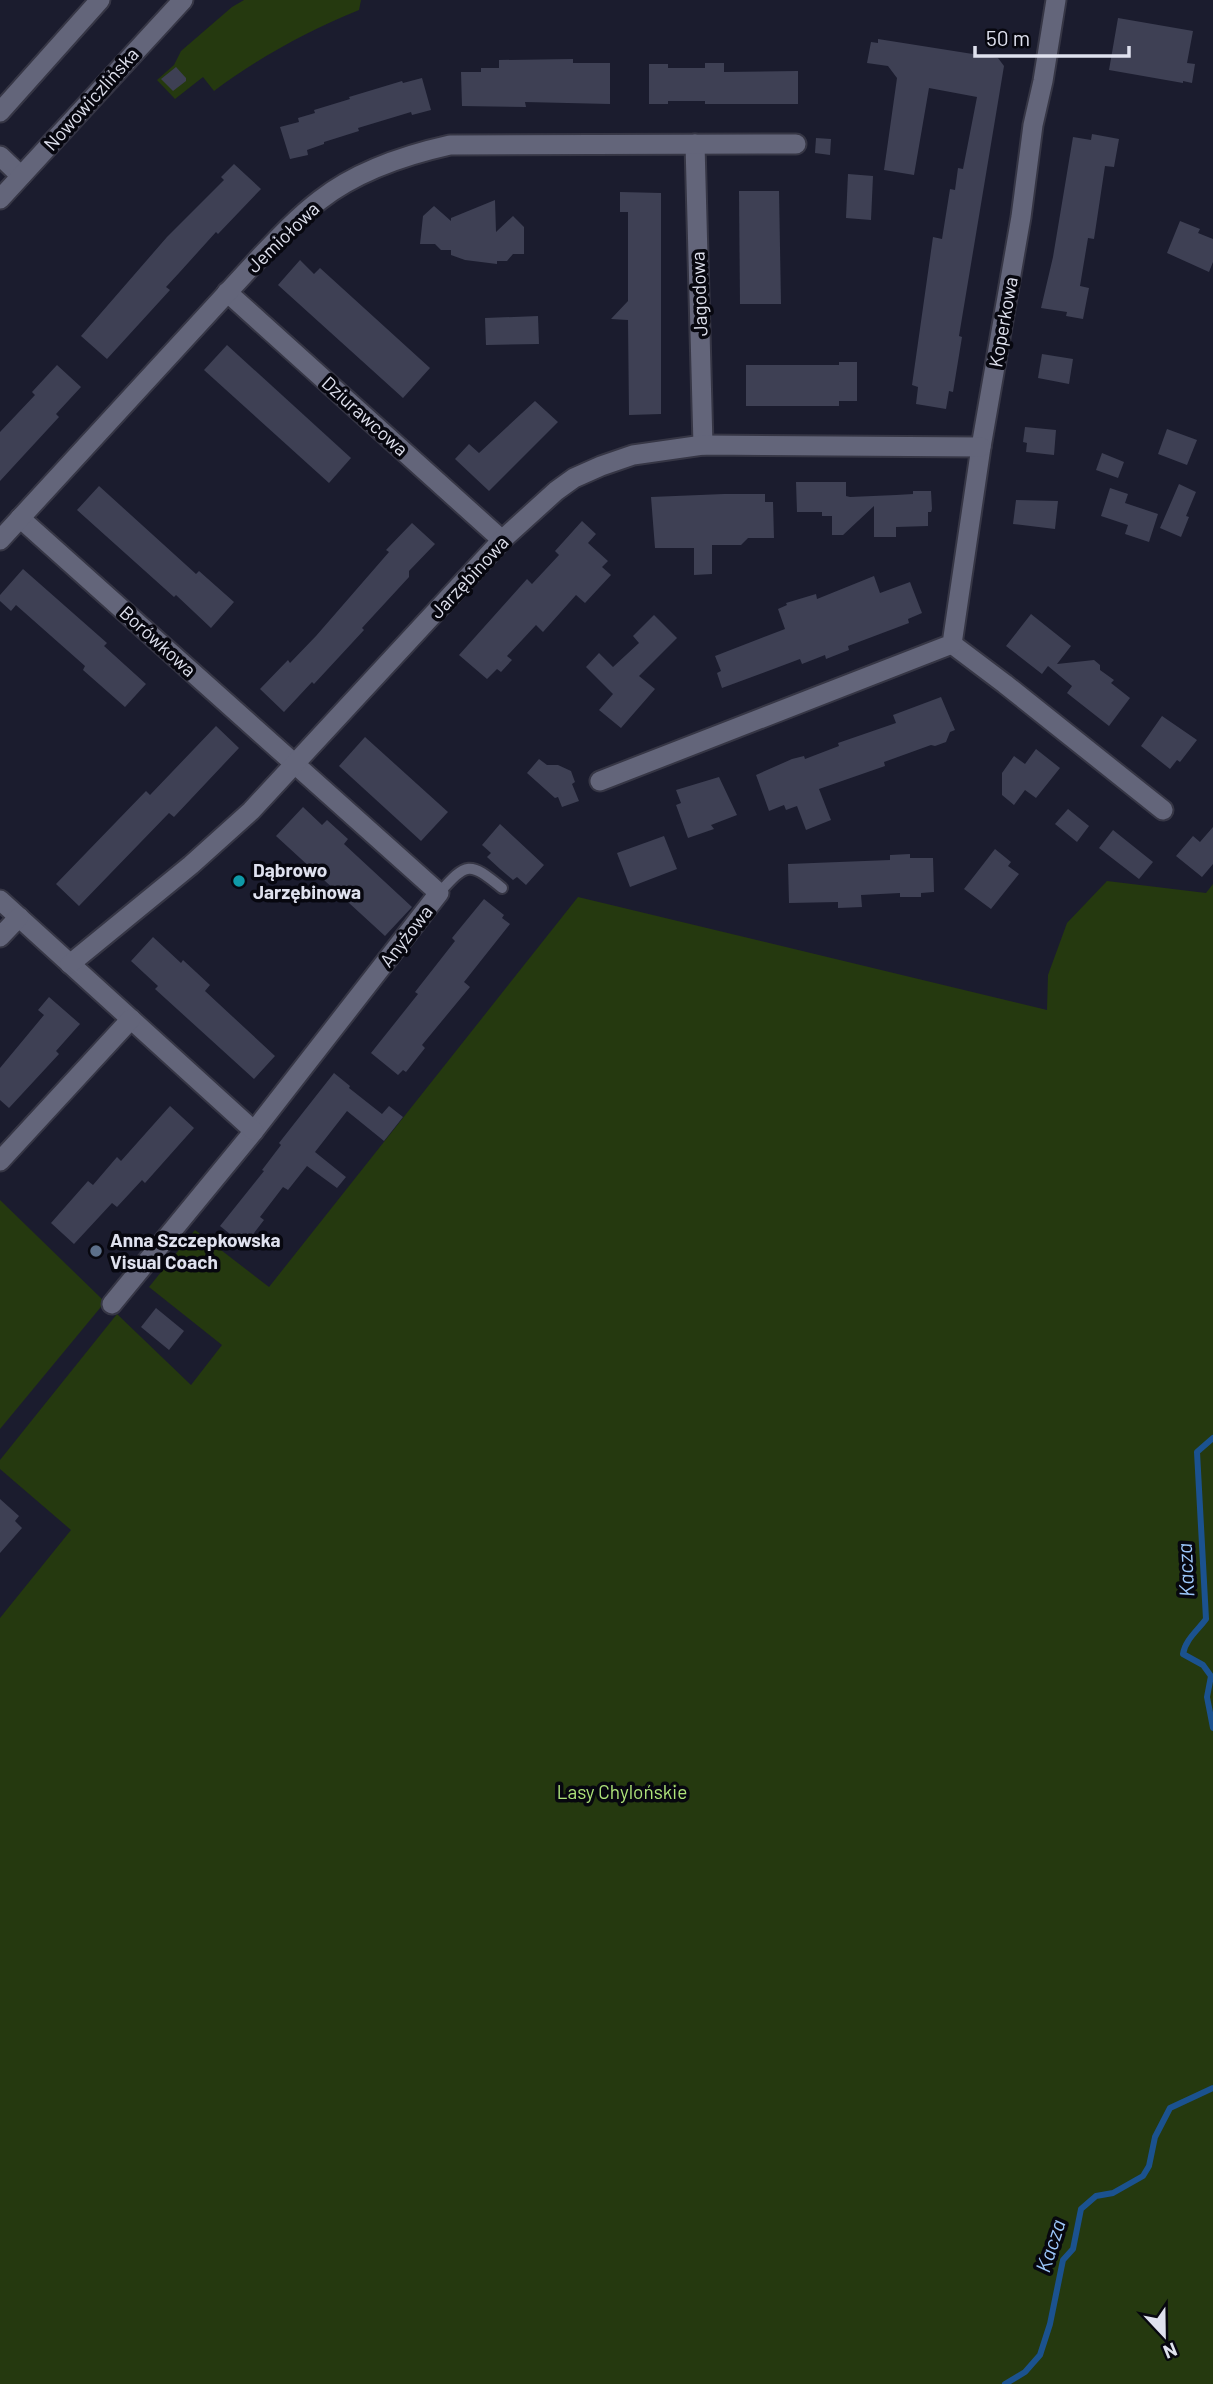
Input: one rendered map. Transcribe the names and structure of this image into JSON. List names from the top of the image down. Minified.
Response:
{"streets":{"street":["Nowowiczlińska","Jemiołowa","Jagodowa","Koperkowa","Dziurawcowa","Jarzębinowa","Borówkowa","Anyżowa"]},"crossings":[["Jemiołowa","Jagodowa"],["Jemiołowa","Dziurawcowa"],["Jemiołowa","Borówkowa"],["Jagodowa","Jarzębinowa"],["Koperkowa","Jarzębinowa"],["Dziurawcowa","Jarzębinowa"],["Jarzębinowa","Borówkowa"],["Jarzębinowa","Anyżowa"],["Borówkowa","Anyżowa"]],"water":["Kacza"],"parks":["Lasy Chylońskie"],"places":["Dąbrowo Jarzębinowa","Anna Szczepkowska Visual Coach"],"scale_bar":"50 m","north":"bottom"}
